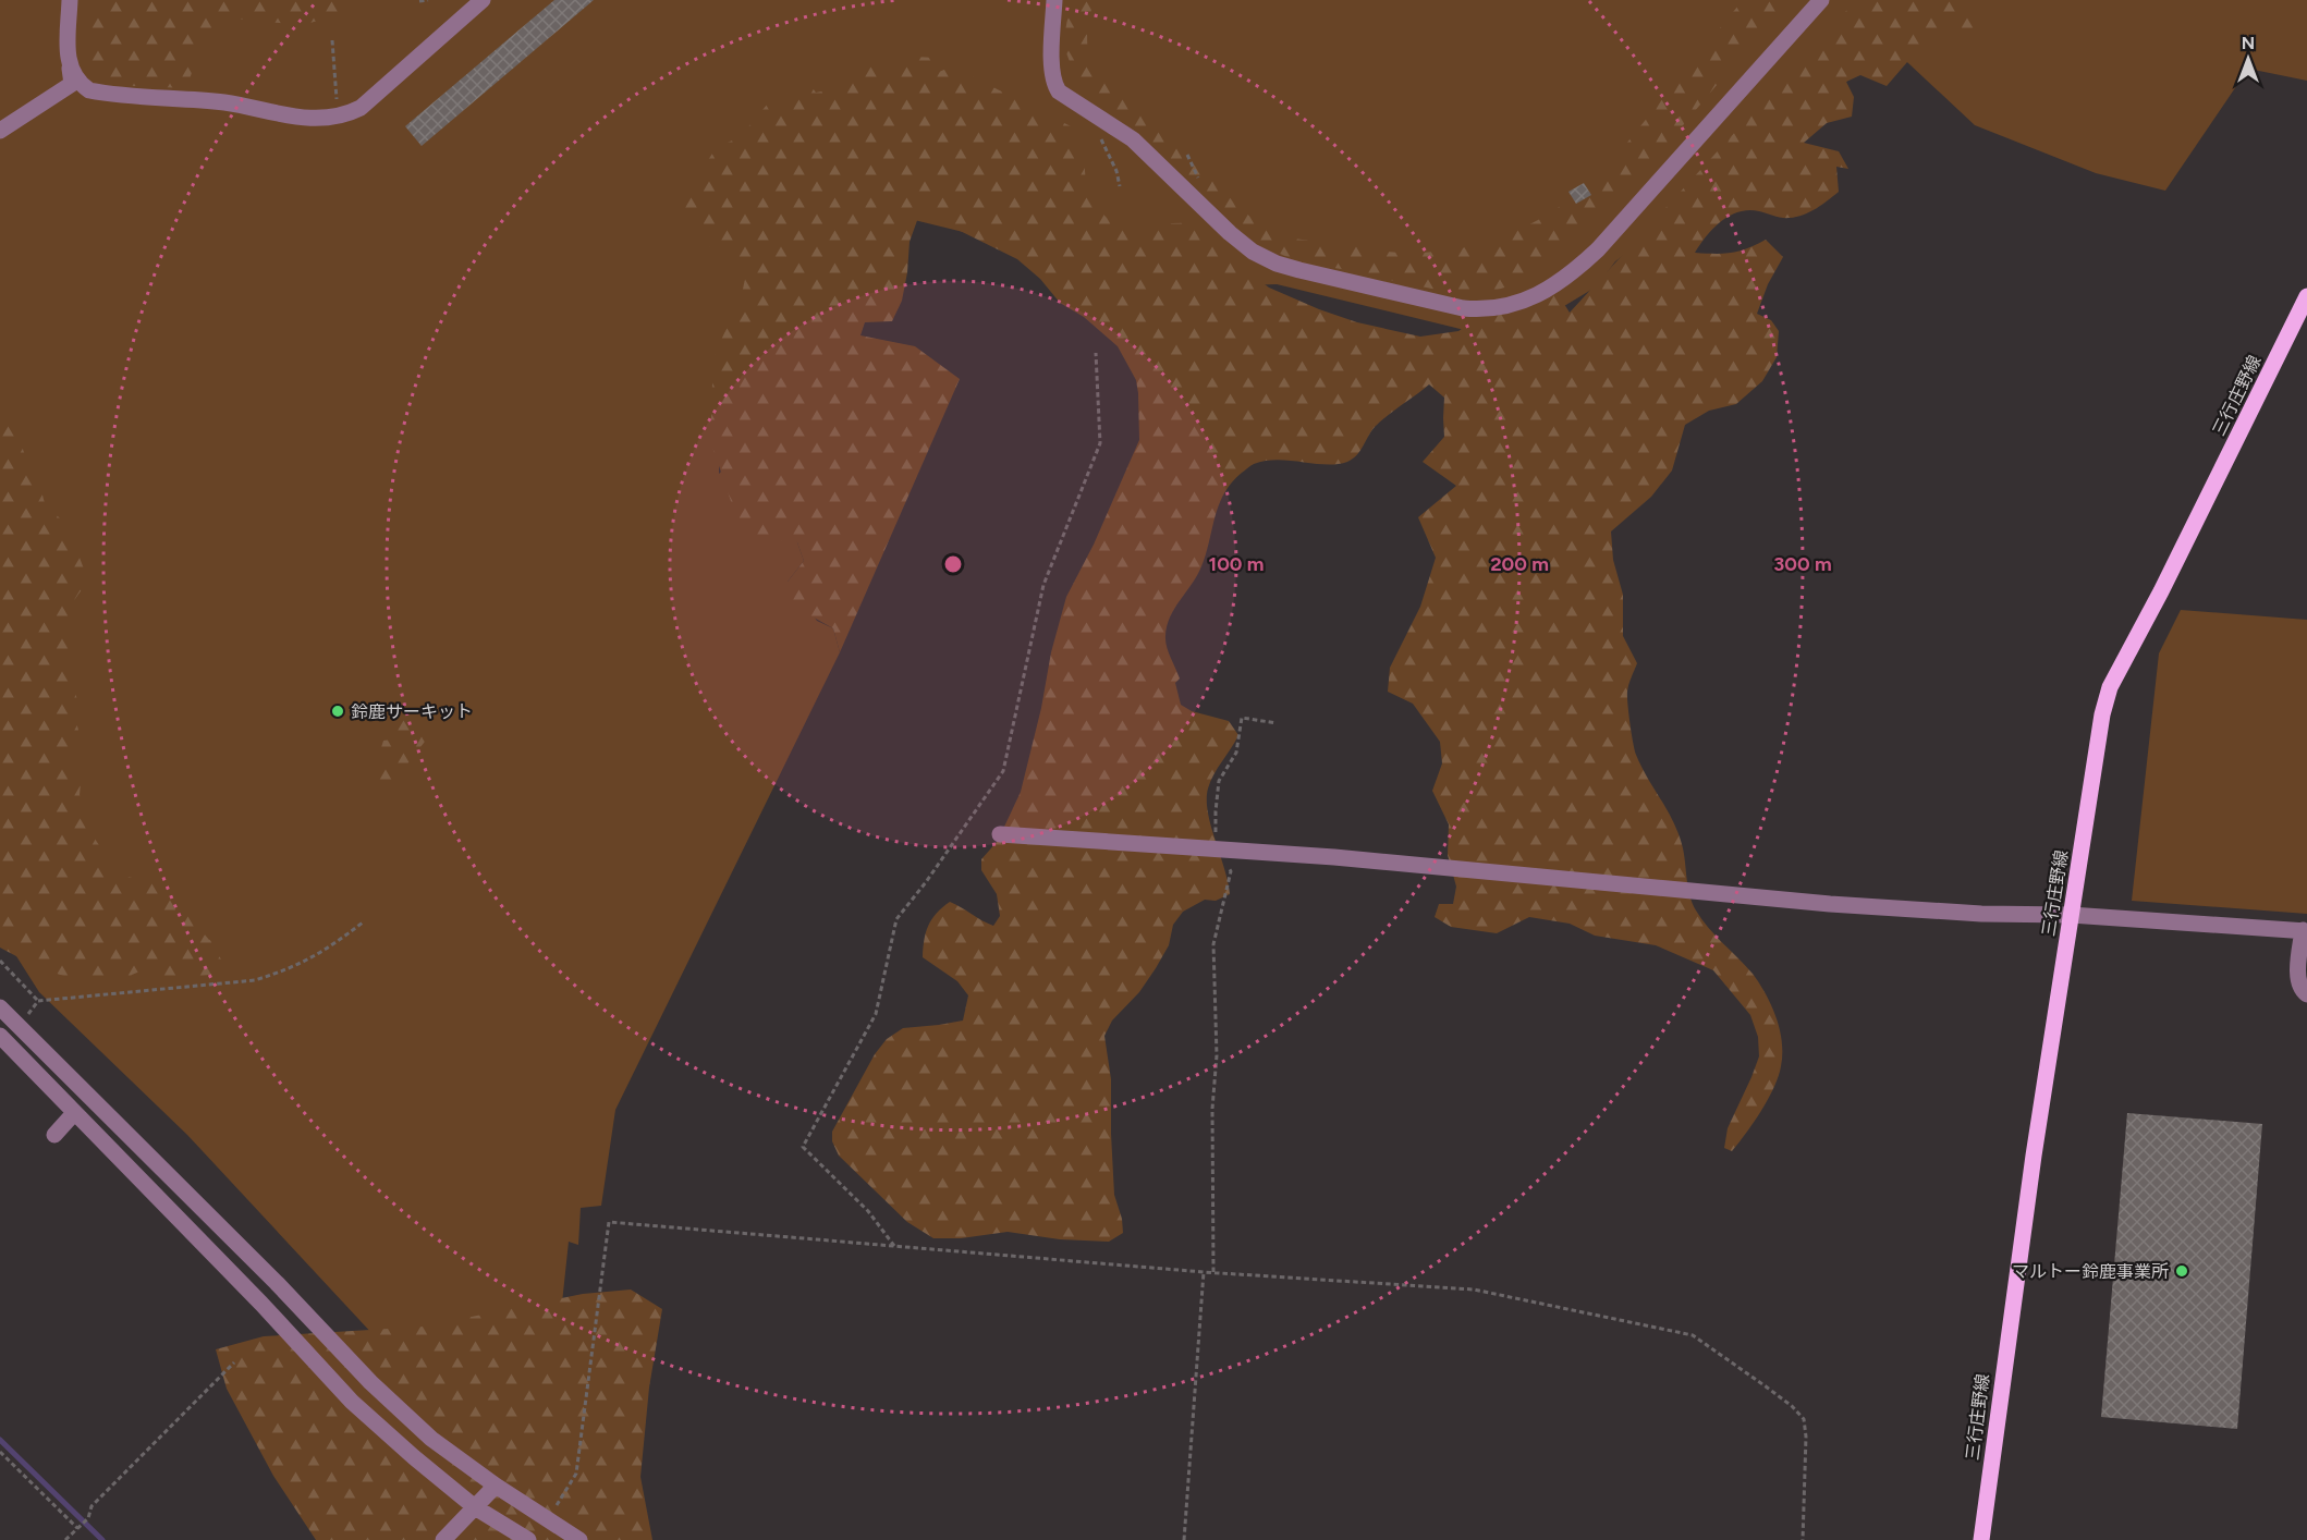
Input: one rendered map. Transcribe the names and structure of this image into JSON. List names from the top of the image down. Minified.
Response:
{"streets":{"main road":["三行庄野線"]},"places":["鈴鹿サーキット","マルトー鈴鹿事業所"],"north":"top","rings":["100 m","200 m","300 m"]}
